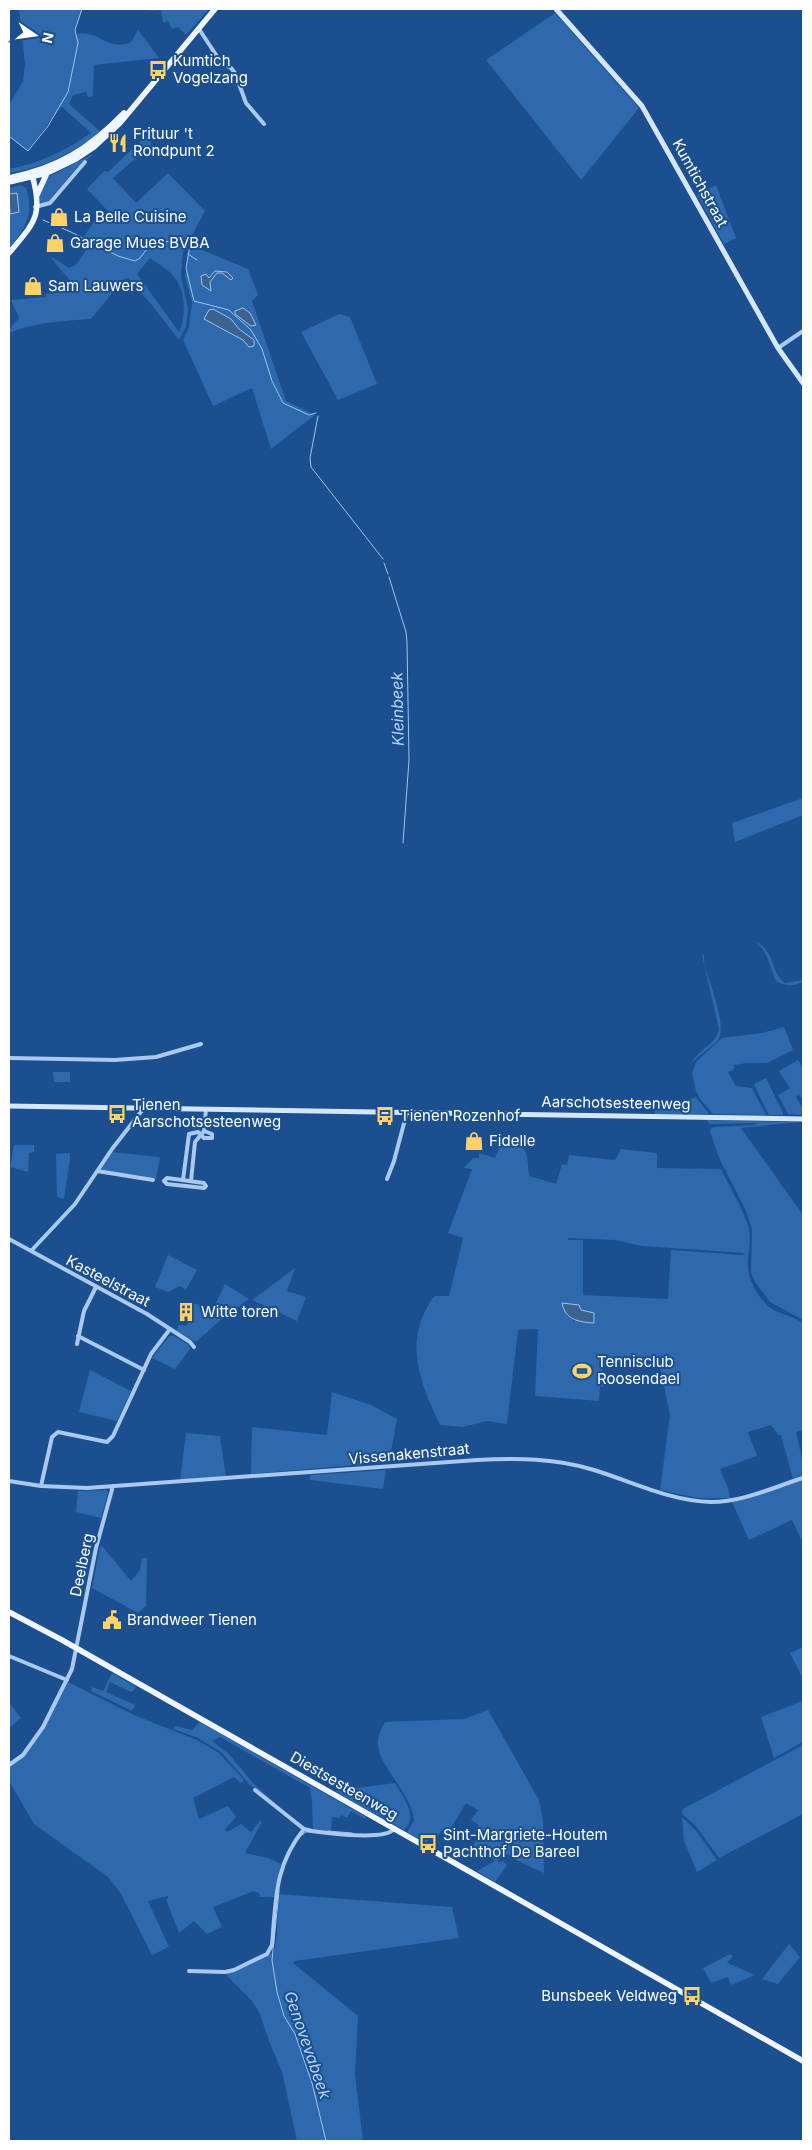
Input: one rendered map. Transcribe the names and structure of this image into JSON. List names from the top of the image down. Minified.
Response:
{"streets":{"main road":["Kumtichstraat","Aarschotsesteenweg","Diestsesteenweg"],"street":["Kasteelstraat","Vissenakenstraat","Deelberg"]},"crossings":[["Vissenakenstraat","Deelberg"],["Deelberg","Diestsesteenweg"]],"water":["Kleinbeek","Genovevabeek"],"places":{"bus stop":["Kumtich Vogelzang","Tienen Aarschotsesteenweg","Tienen Rozenhof","Sint-Margriete-Houtem Pachthof De Bareel","Bunsbeek Veldweg"],"restaurant":["Frituur 't Rondpunt 2"],"shop":["La Belle Cuisine","Garage Mues BVBA","Sam Lauwers","Fidelle"],"building":["Witte toren"],"sports":["Tennisclub Roosendael"],"public building":["Brandweer Tienen"]},"north":"right"}
